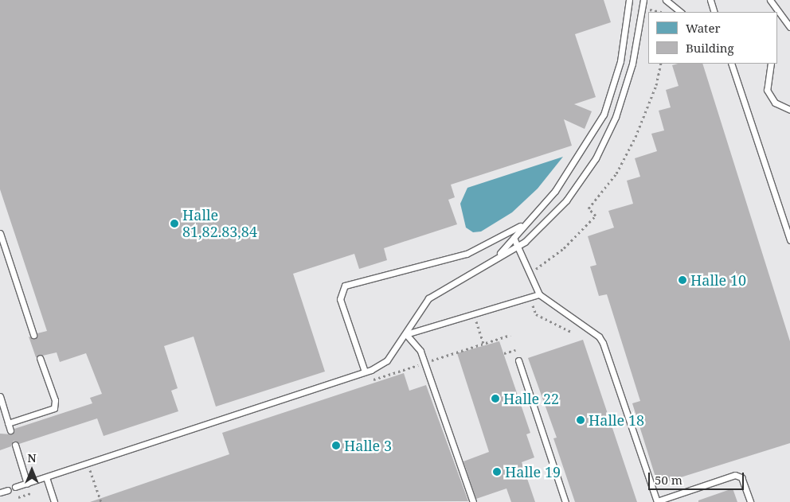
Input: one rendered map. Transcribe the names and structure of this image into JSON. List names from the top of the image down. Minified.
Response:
{"places":["Halle 81,82.83,84","Halle 10","Halle 22","Halle 18","Halle 3","Halle 19"],"legend":["Water","Building"],"scale_bar":"50 m","north":"top"}
